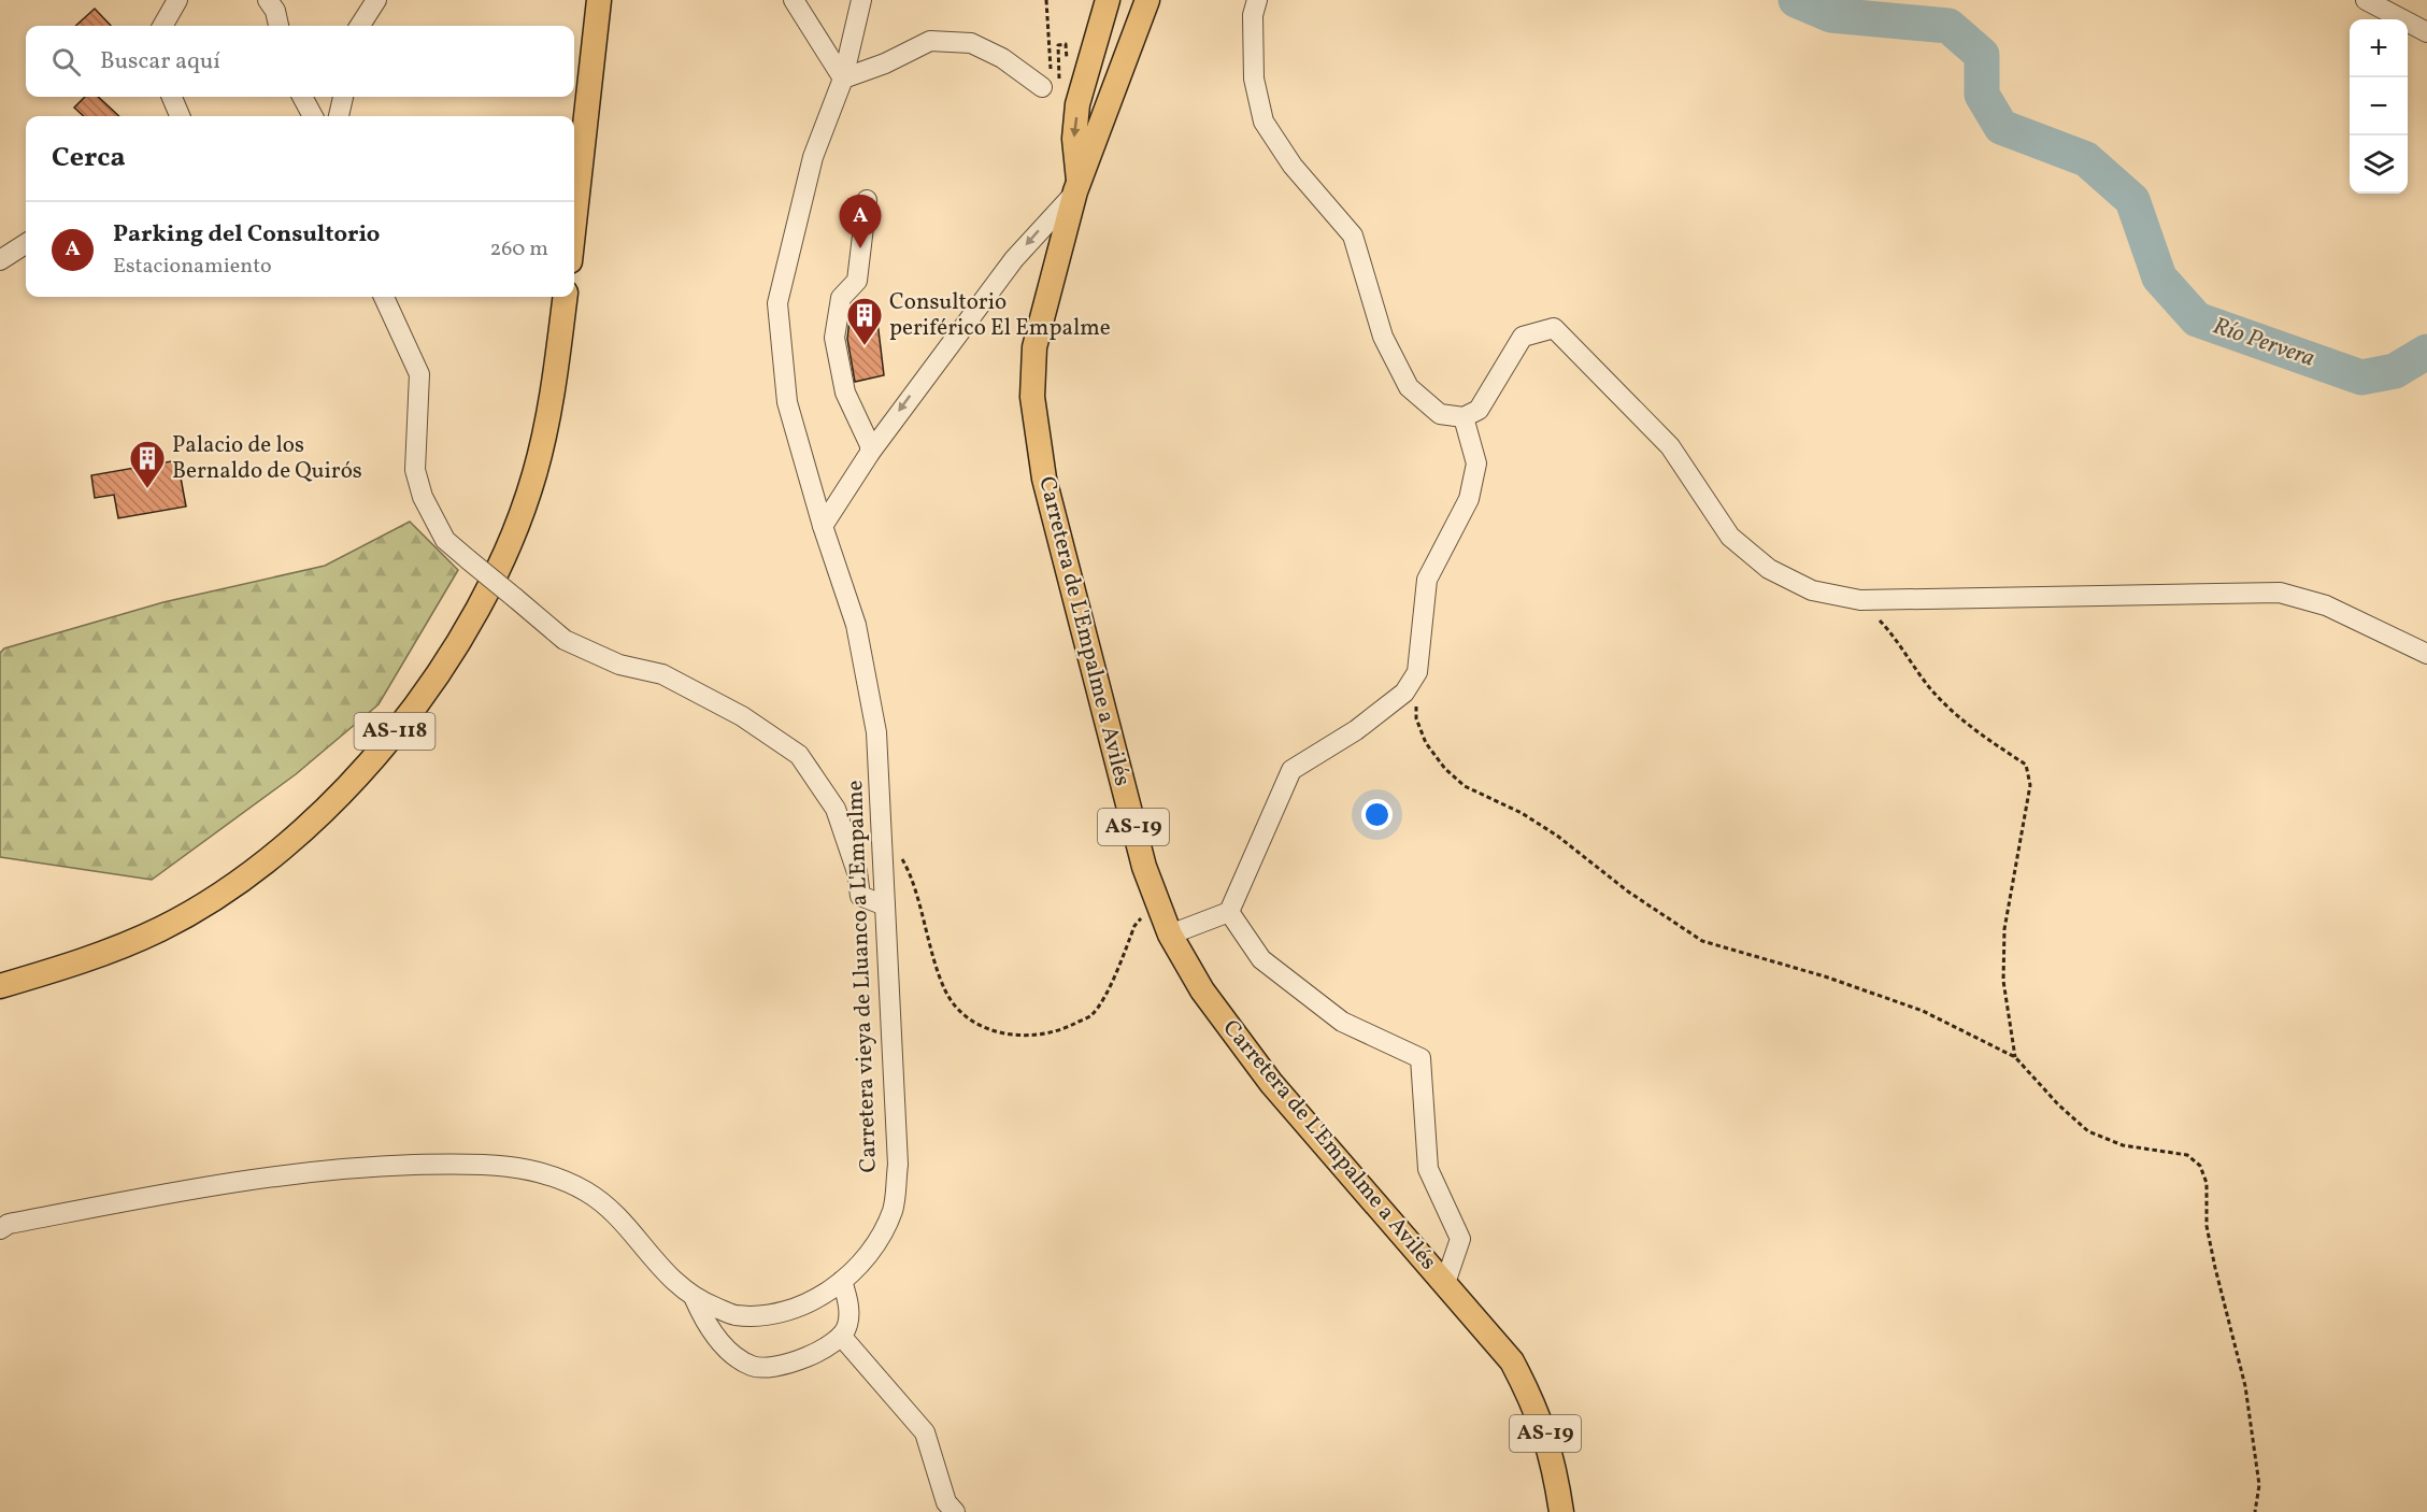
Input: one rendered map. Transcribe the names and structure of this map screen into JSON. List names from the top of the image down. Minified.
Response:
{"streets":{"main road":["Carretera de L'Empalme a Avilés","AS-118","AS-19"],"street":["Carretera vieya de Lluanco a L'Empalme"]},"water":["Río Pervera"],"places":{"building":["Consultorio periférico El Empalme","Palacio de los Bernaldo de Quirós"]},"page":{"map_buttons":["+","−"],"search":"Buscar aquí","heading":"Cerca","pins":"A","list":[{"mark":"A","name":"Parking del Consultorio","note":"Estacionamiento","value":"260 m"}]}}
